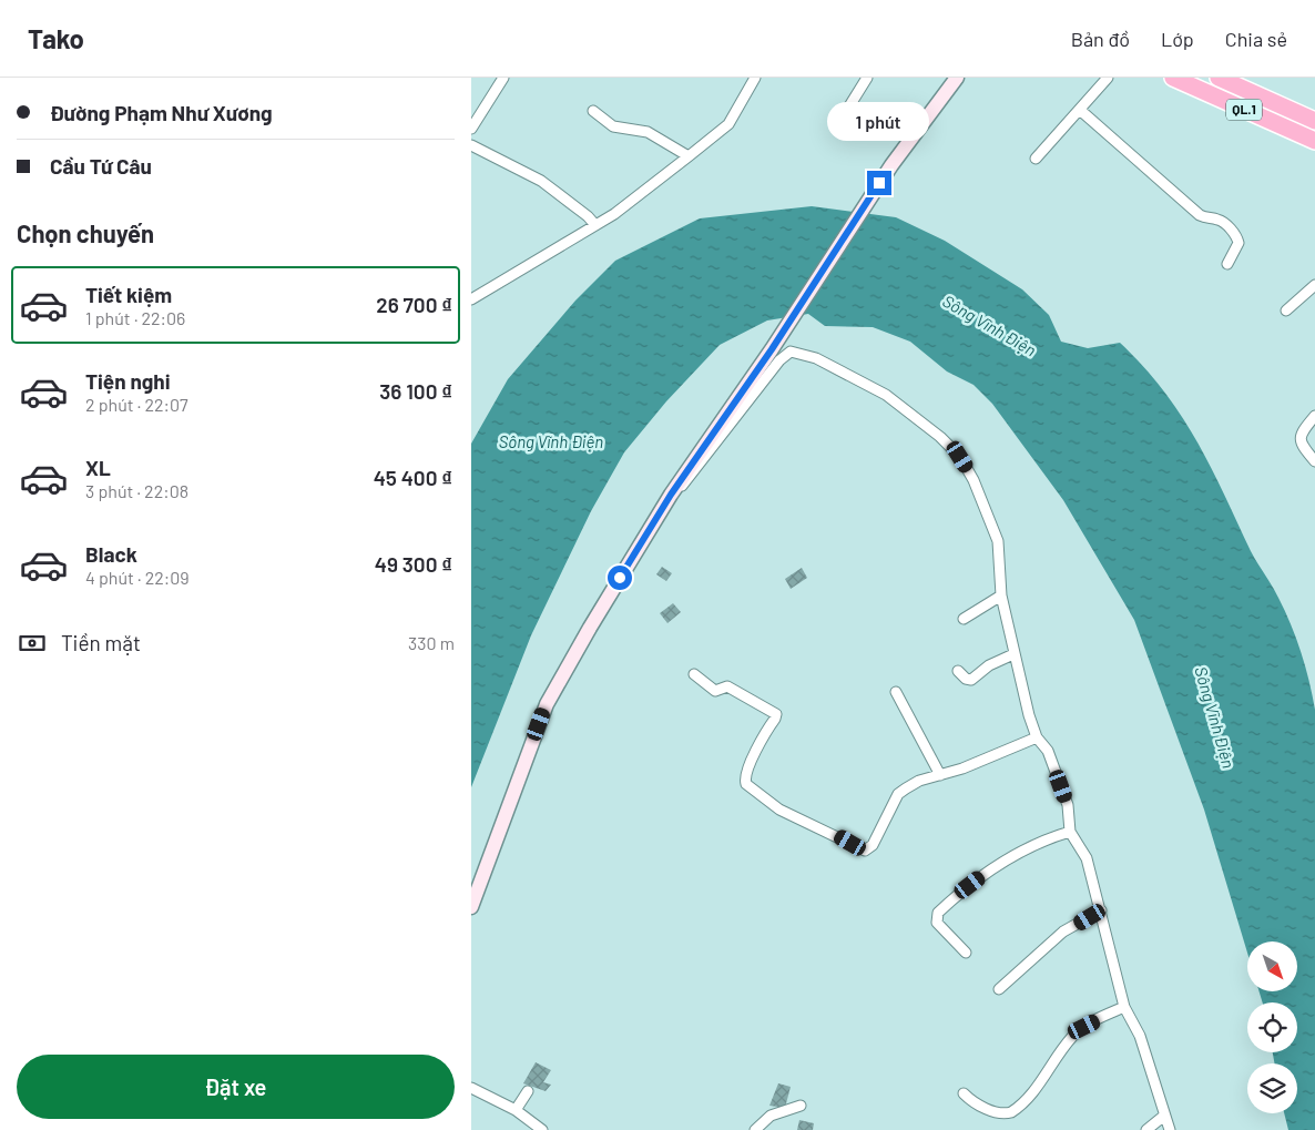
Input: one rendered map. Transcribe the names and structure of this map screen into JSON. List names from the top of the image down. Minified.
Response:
{"streets":{"highway":["QL.1"]},"water":["Sông Vĩnh Điện"],"north":"bottom right","page":{"header":"Tako","nav":["Bản đồ","Lớp","Chia sẻ"],"banner":["Đường Phạm Như Xương","Cầu Tứ Câu"],"bubble":"1 phút","heading":"Chọn chuyến","list":[{"name":"Tiết kiệm","note":"1 phút · 22:06","value":"26 700 ₫"},{"name":"Tiện nghi","note":"2 phút · 22:07","value":"36 100 ₫"},{"name":"XL","note":"3 phút · 22:08","value":"45 400 ₫"},{"name":"Black","note":"4 phút · 22:09","value":"49 300 ₫"}],"pay":["Tiền mặt","330 m"],"buttons":"Đặt xe"}}
